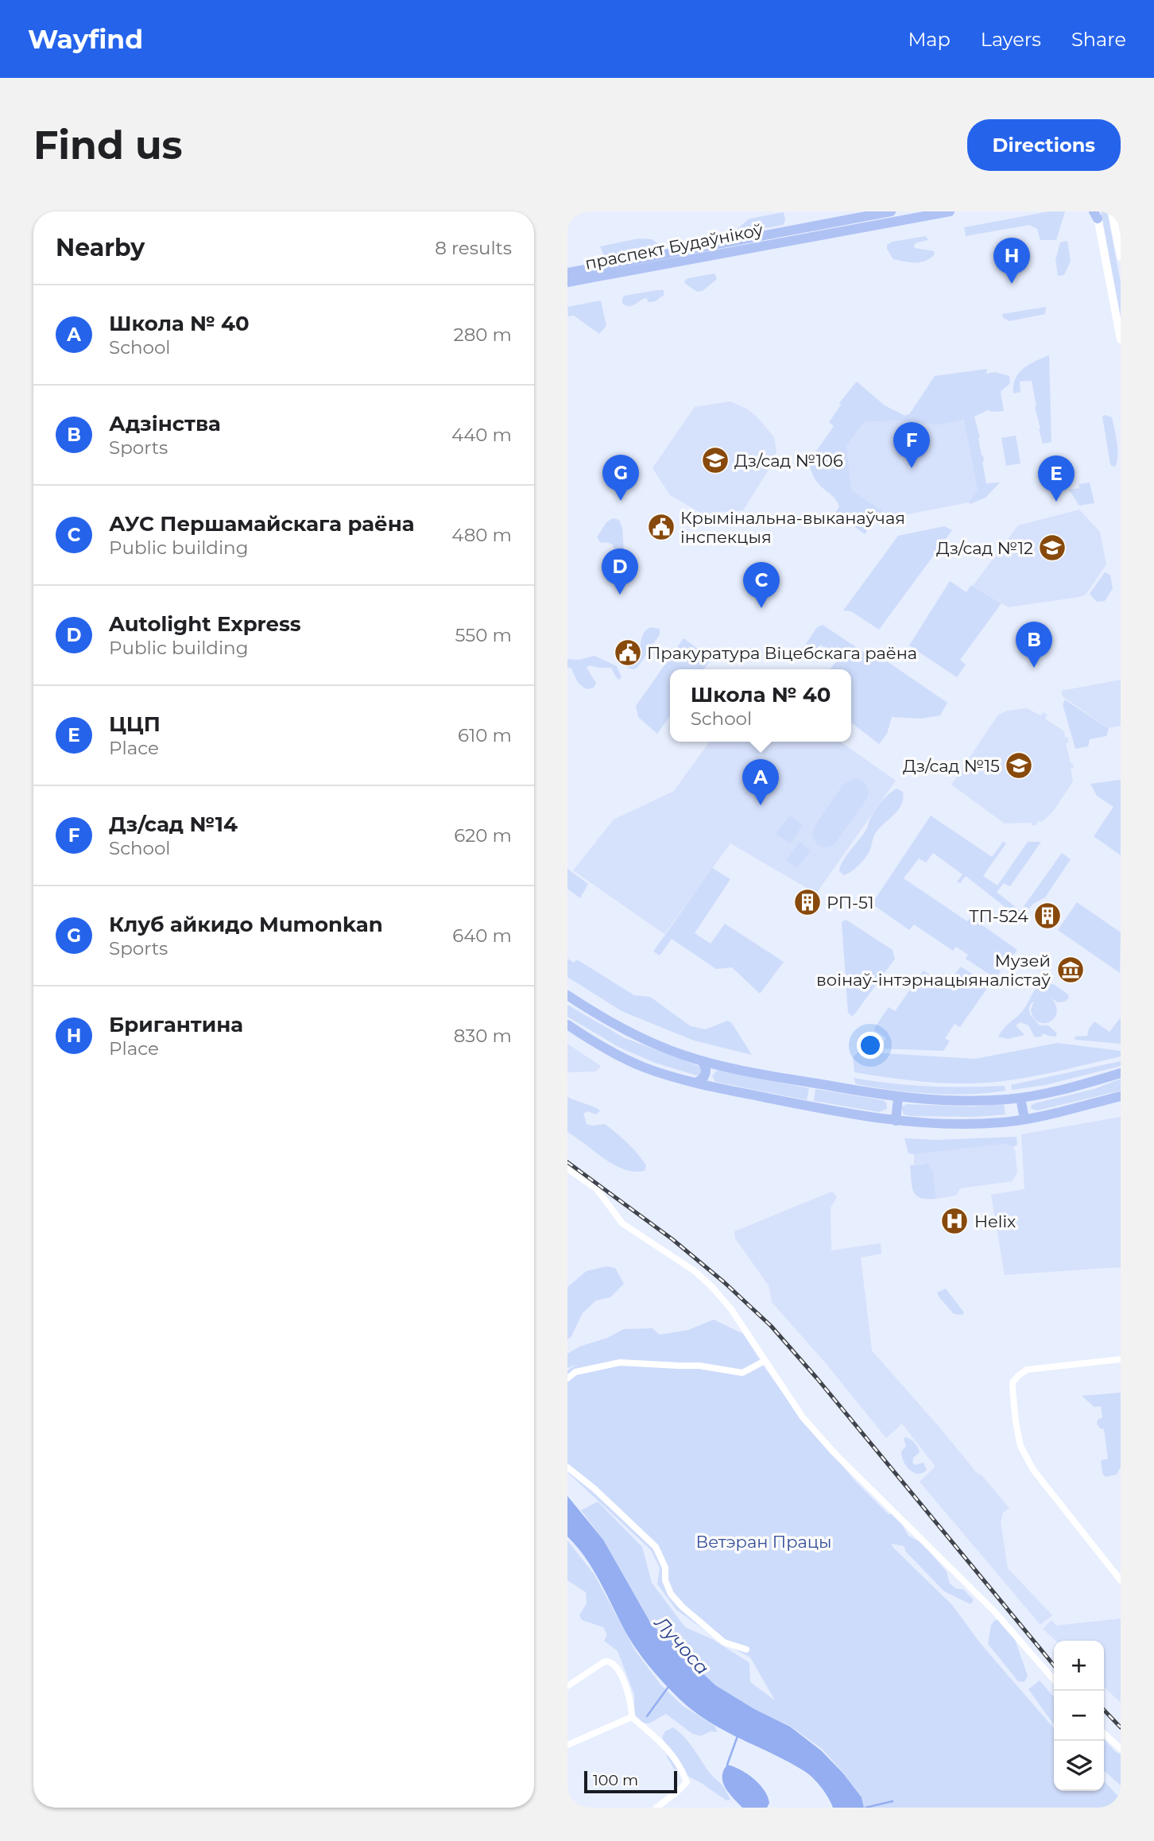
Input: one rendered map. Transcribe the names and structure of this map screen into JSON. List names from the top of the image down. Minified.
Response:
{"streets":{"main road":["праспект Будаўнікоў"]},"water":["Лучоса"],"parks":["Ветэран Працы"],"places":{"school or university":["Дз/сад №106","Дз/сад №12","Дз/сад №15"],"public building":["Крымінальна-выканаўчая інспекцыя","Пракуратура Віцебскага раёна"],"building":["РП-51","ТП-524"],"museum":["Музей воінаў-інтэрнацыяналістаў"],"hospital":["Helix"]},"scale_bar":"100 m","page":{"header":"Wayfind","nav":["Map","Layers","Share"],"buttons":"Directions","title":"Find us","heading":["Nearby","8 results"],"pins":["H","F","G","E","D","C","B","A"],"list":[{"mark":"A","name":"Школа № 40","note":"School","value":"280 m"},{"mark":"B","name":"Адзінства","note":"Sports","value":"440 m"},{"mark":"C","name":"АУС Першамайскага раёна","note":"Public building","value":"480 m"},{"mark":"D","name":"Autolight Express","note":"Public building","value":"550 m"},{"mark":"E","name":"ЦЦП","note":"Place","value":"610 m"},{"mark":"F","name":"Дз/сад №14","note":"School","value":"620 m"},{"mark":"G","name":"Клуб айкидо Mumonkan","note":"Sports","value":"640 m"},{"mark":"H","name":"Бригантина","note":"Place","value":"830 m"}],"popup":["Школа № 40","School"],"map_buttons":["+","−"],"scale":"100 m"}}
